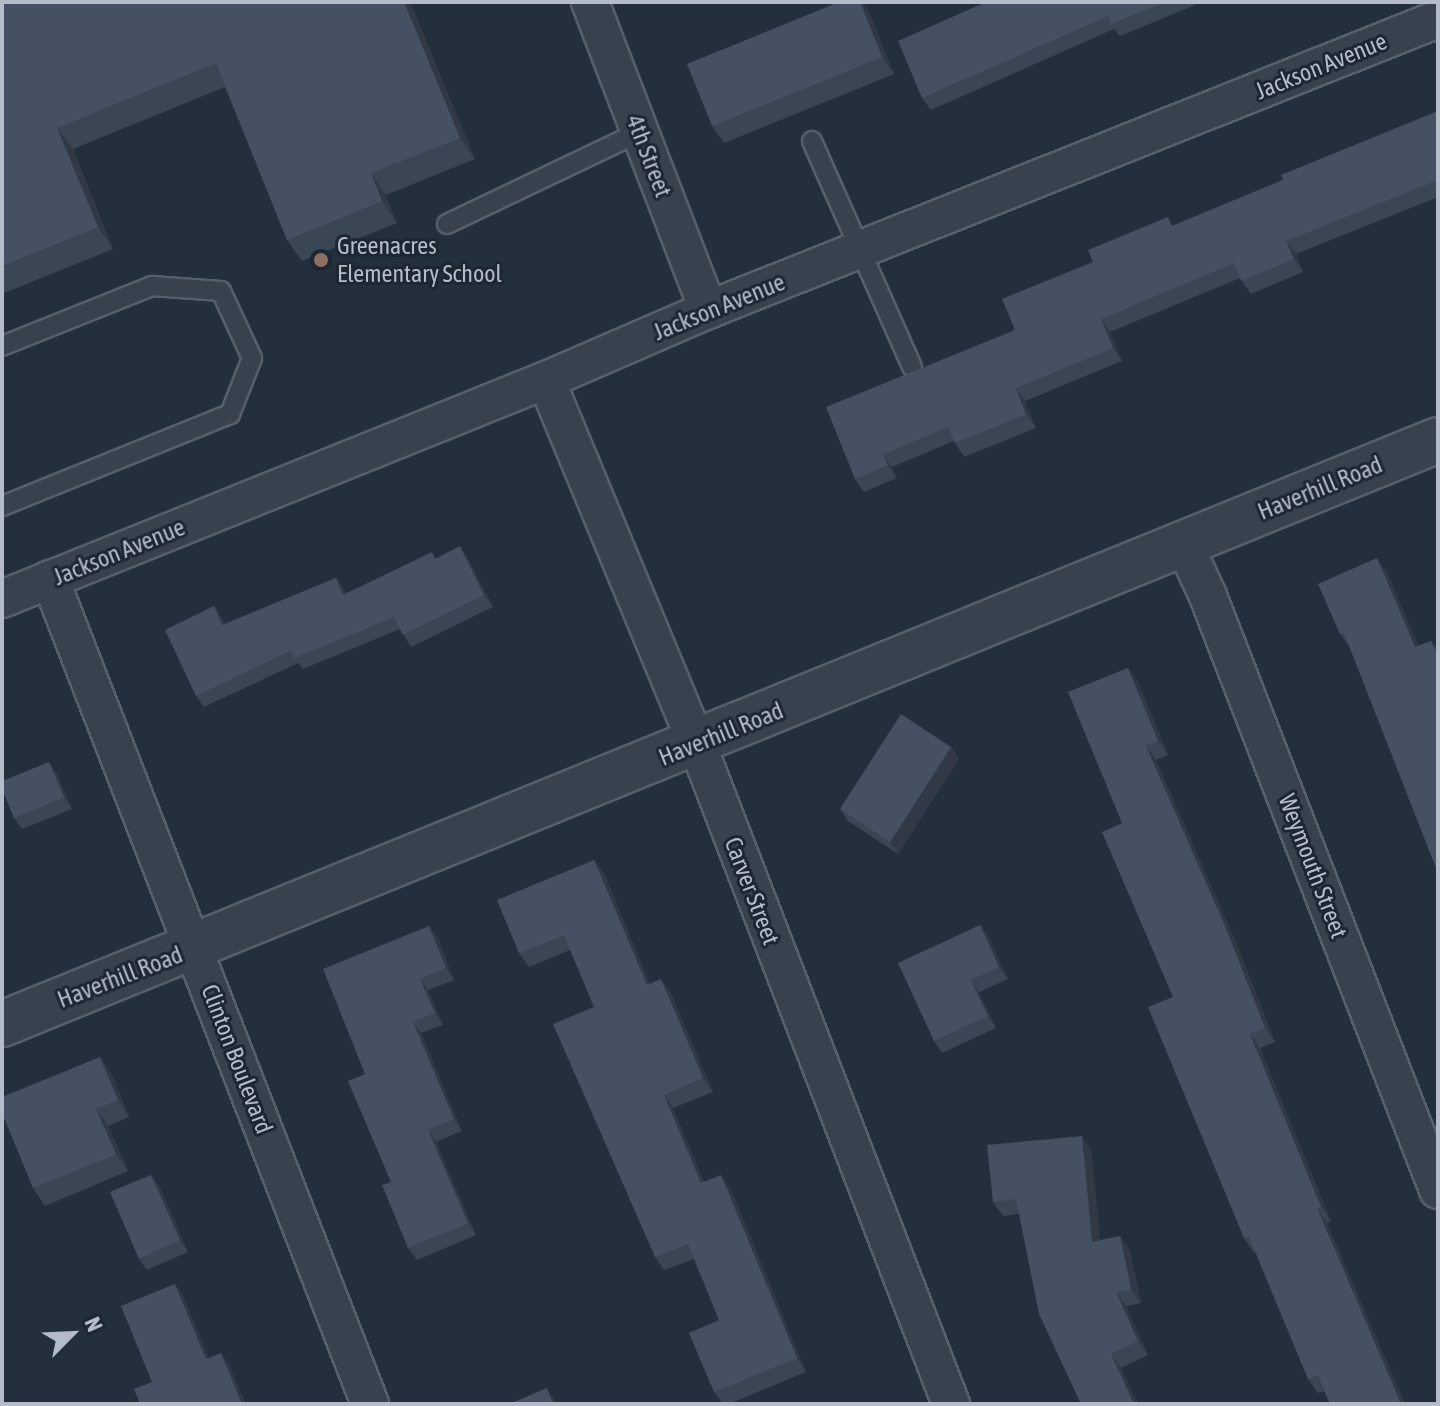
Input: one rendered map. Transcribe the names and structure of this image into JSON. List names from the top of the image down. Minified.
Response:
{"streets":{"street":["Jackson Avenue","4th Street","Haverhill Road","Weymouth Street","Carver Street","Clinton Boulevard"]},"crossings":[["Jackson Avenue","4th Street"],["Jackson Avenue","Carver Street"],["Jackson Avenue","Clinton Boulevard"],["Haverhill Road","Weymouth Street"],["Haverhill Road","Carver Street"],["Haverhill Road","Clinton Boulevard"]],"places":["Greenacres Elementary School"],"north":"top right"}
